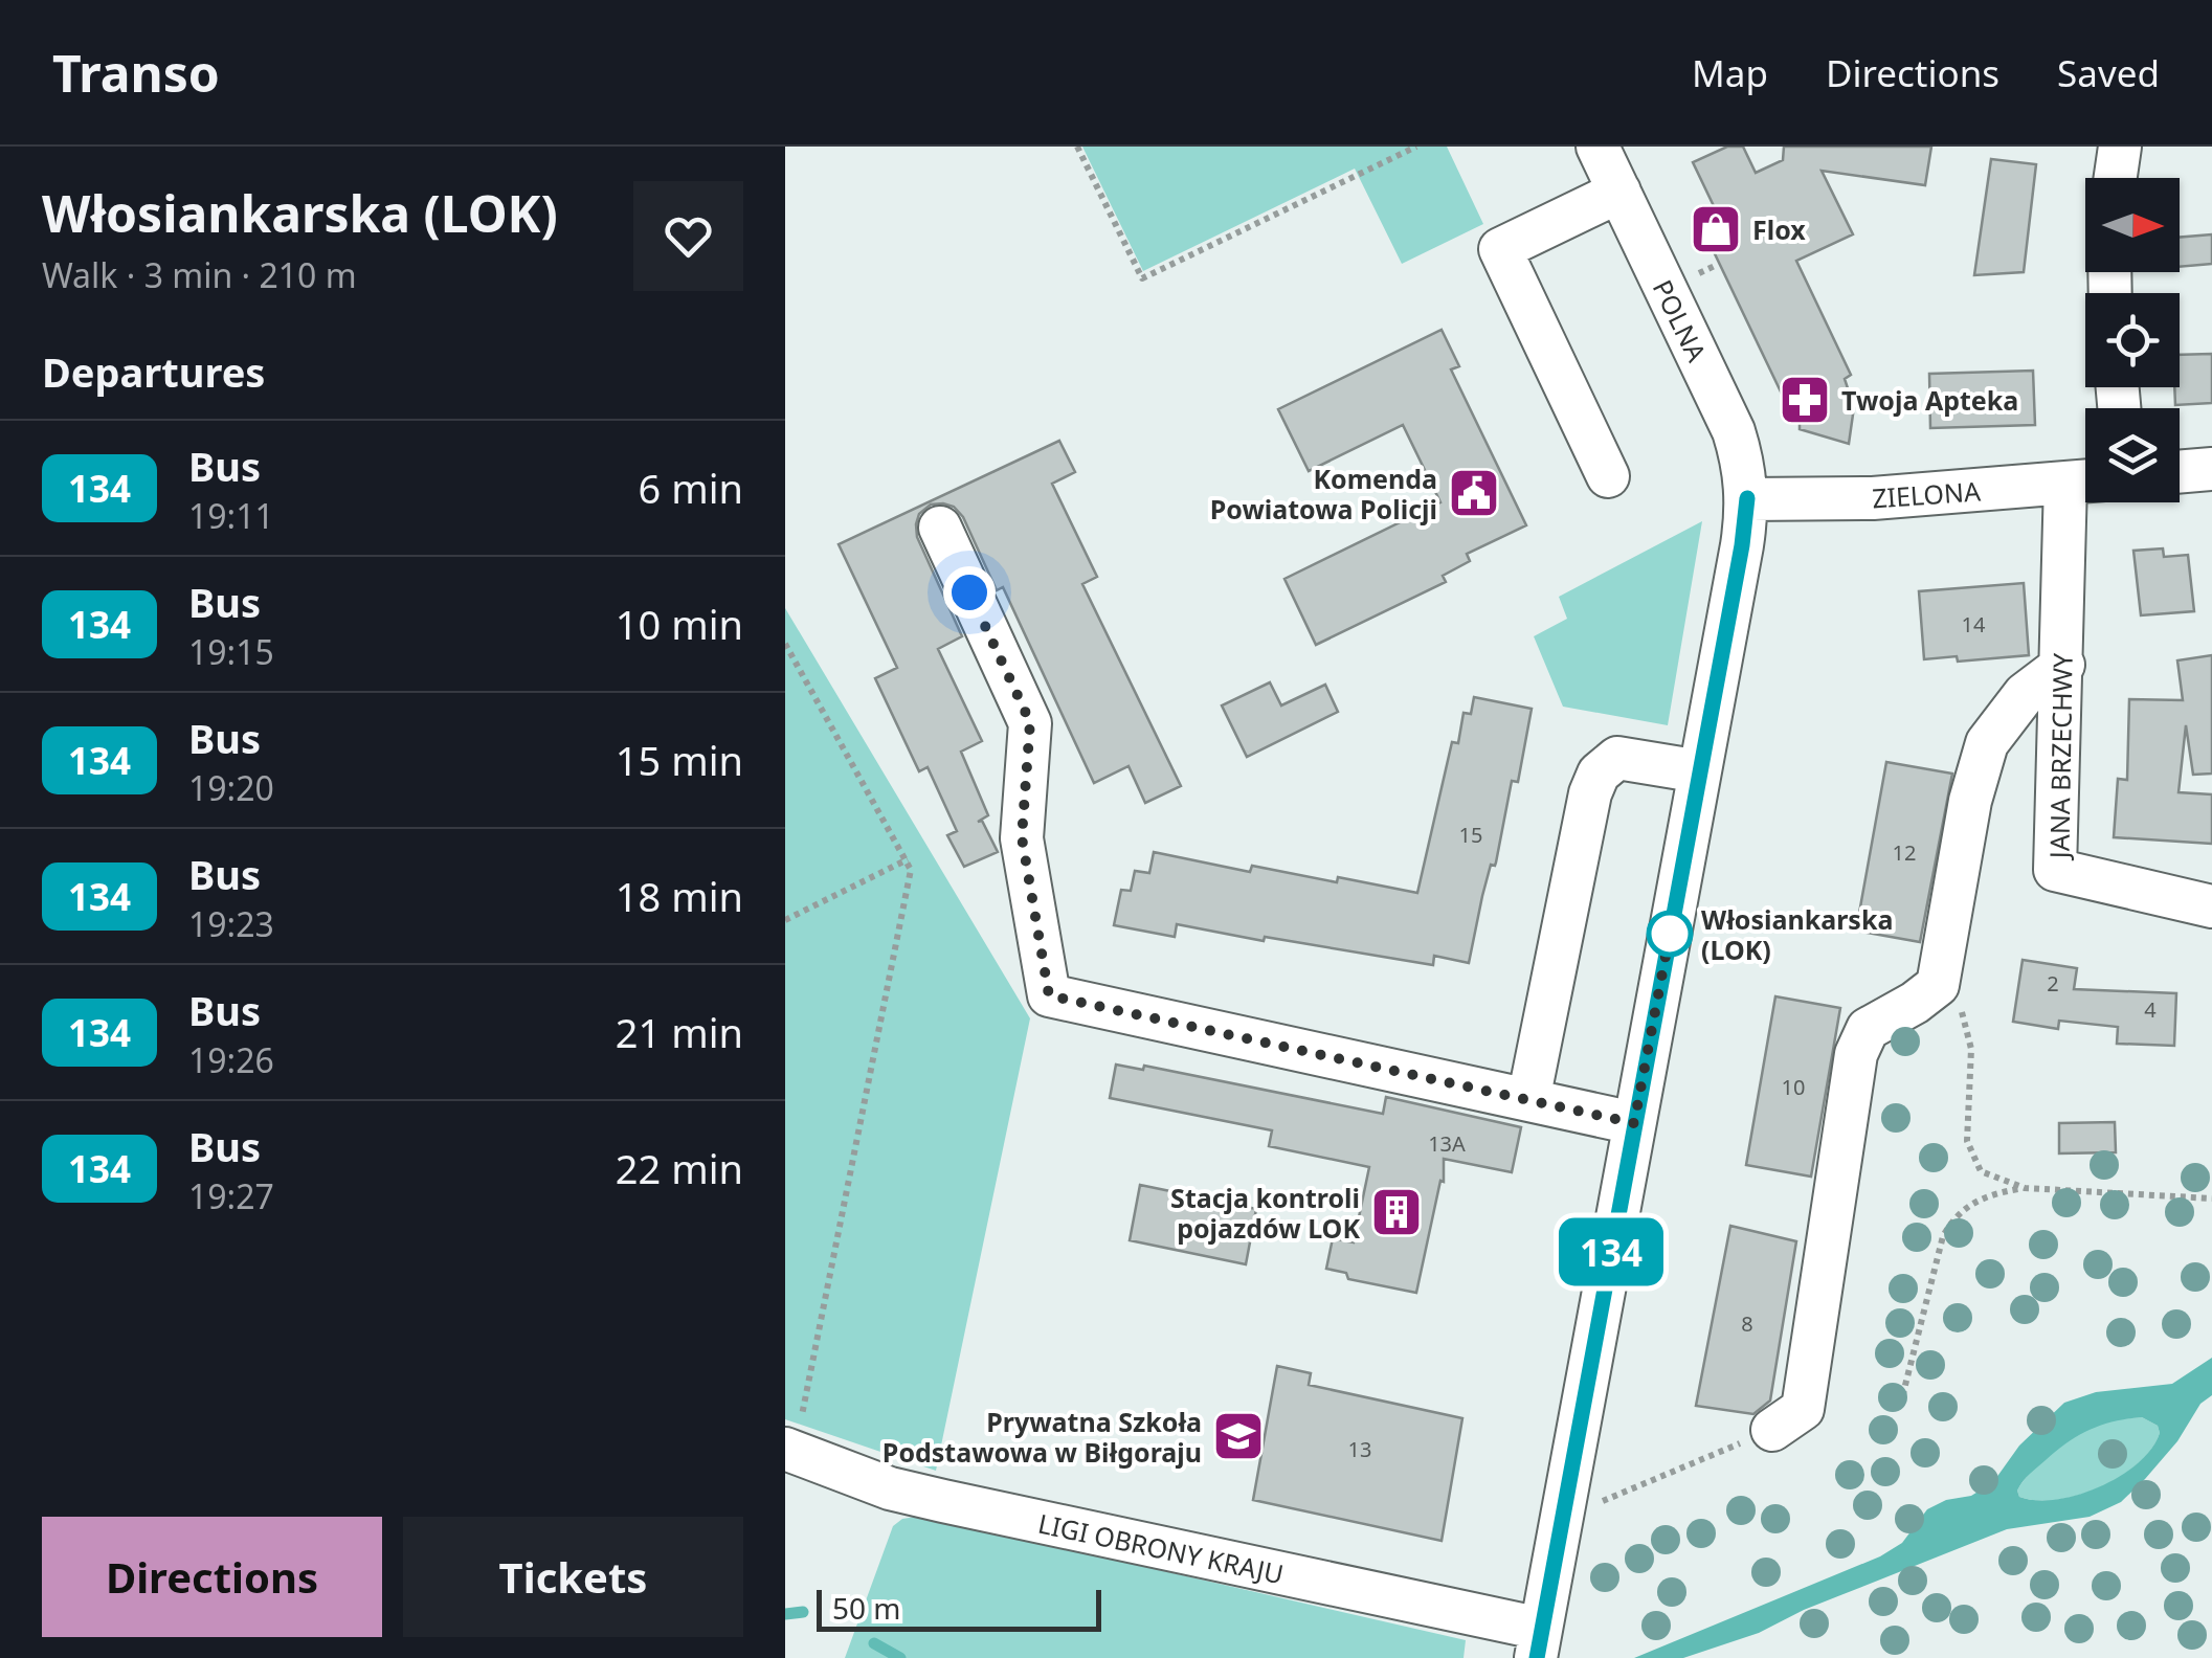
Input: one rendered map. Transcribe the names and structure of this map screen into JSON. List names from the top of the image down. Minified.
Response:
{"streets":{"street":["POLNA","ZIELONA","JANA BRZECHWY","LIGI OBRONY KRAJU"]},"crossings":[["POLNA","ZIELONA"],["POLNA","LIGI OBRONY KRAJU"],["ZIELONA","JANA BRZECHWY"]],"places":{"shop":["Flox"],"pharmacy":["Twoja Apteka"],"public building":["Komenda Powiatowa Policji"],"other":["Włosiankarska (LOK)"],"building":["Stacja kontroli pojazdów LOK"],"school or university":["Prywatna Szkoła Podstawowa w Biłgoraju"]},"lines":["bus line 134"],"house_numbers":["14","15","12","2","4","10","13A","8","13"],"scale_bar":"50 m","north":"right","page":{"header":"Transo","nav":["Map","Directions","Saved"],"heading":[["Włosiankarska (LOK)","Walk · 3 min · 210 m"],"Departures"],"on_map":"134","list":[{"mark":"134","name":"Bus","note":"19:11","value":"6 min"},{"mark":"134","name":"Bus","note":"19:15","value":"10 min"},{"mark":"134","name":"Bus","note":"19:20","value":"15 min"},{"mark":"134","name":"Bus","note":"19:23","value":"18 min"},{"mark":"134","name":"Bus","note":"19:26","value":"21 min"},{"mark":"134","name":"Bus","note":"19:27","value":"22 min"}],"buttons":["Directions","Tickets"],"scale":"50 m"}}
